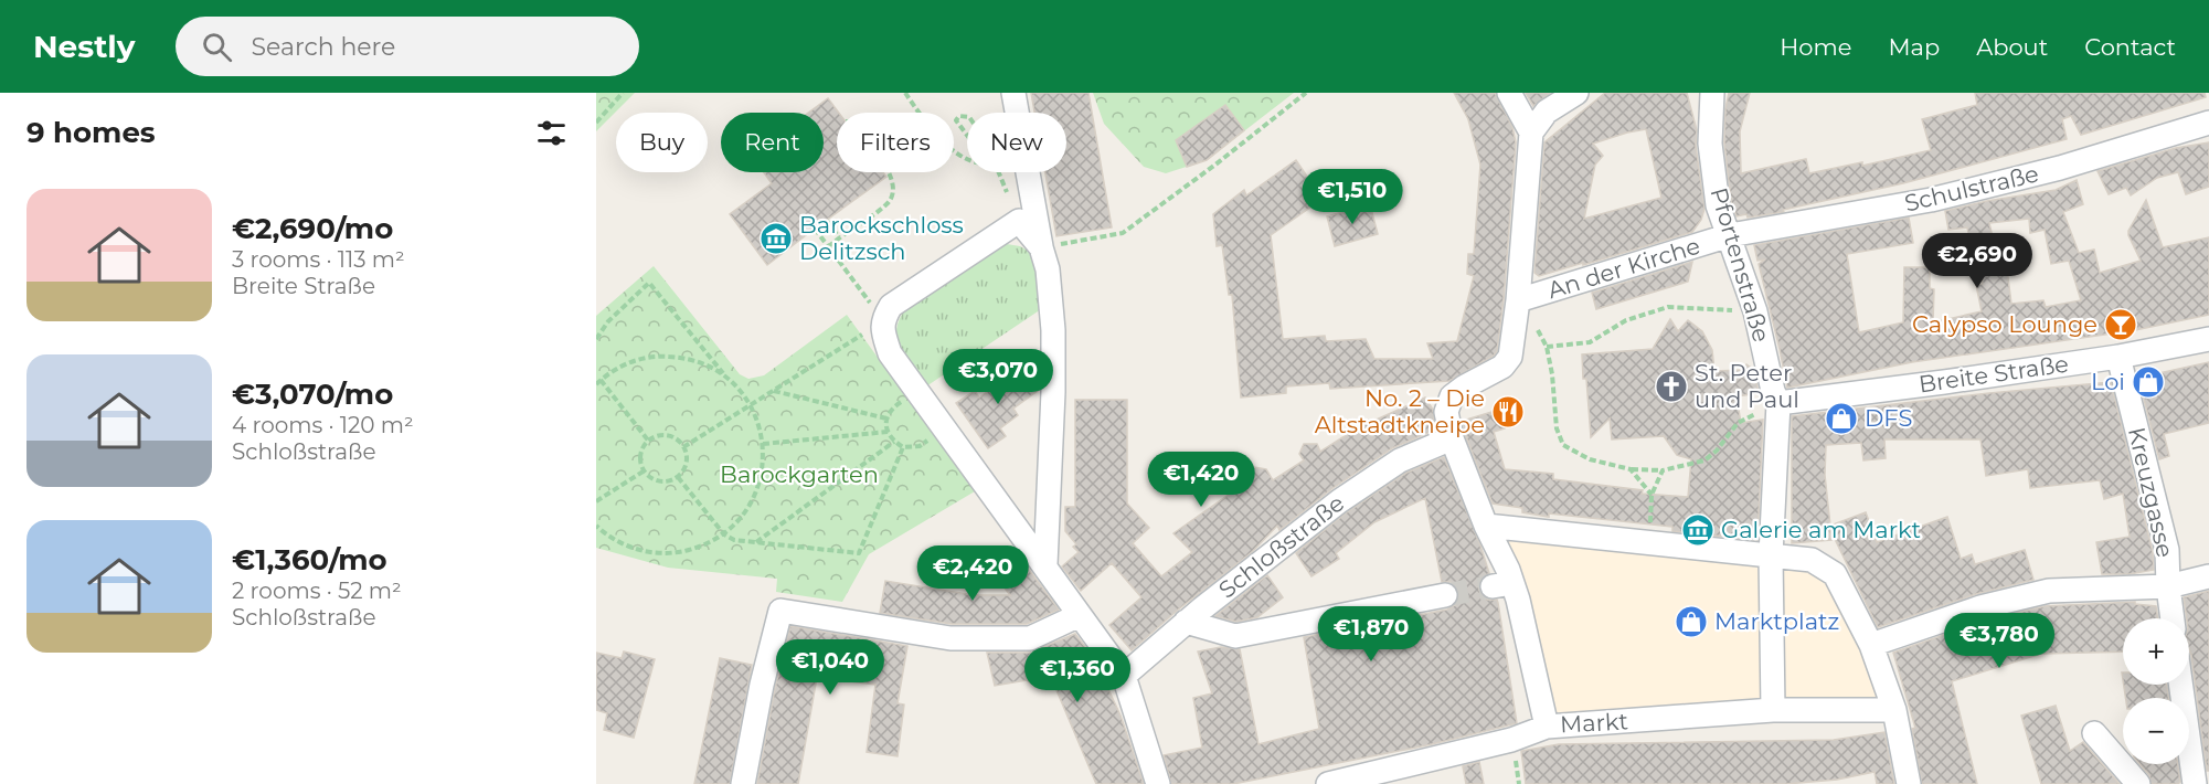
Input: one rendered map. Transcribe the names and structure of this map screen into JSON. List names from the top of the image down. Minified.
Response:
{"streets":{"street":["Schulstraße","Pfortenstraße","An der Kirche","Breite Straße","Kreuzgasse","Schloßstraße","Markt"]},"crossings":[["Schulstraße","Pfortenstraße"],["Schulstraße","An der Kirche"],["Pfortenstraße","An der Kirche"],["Pfortenstraße","Breite Straße"],["An der Kirche","Markt"],["Breite Straße","Kreuzgasse"],["Schloßstraße","Markt"]],"parks":["Barockgarten"],"places":{"museum":["Barockschloss Delitzsch","Galerie am Markt"],"bar":["Calypso Lounge"],"shop":["Loi","DFS","Marktplatz"],"church":["St. Peter und Paul"],"restaurant":["No. 2 – Die Altstadtkneipe"]},"page":{"header":"Nestly","search":"Search here","nav":["Home","Map","About","Contact"],"heading":"9 homes","chip":["Buy","Rent","Filters","New"],"price":["€1,510","€2,690","€3,070","€1,420","€2,420","€1,870","€3,780","€1,040","€1,360"],"list":[{"name":"€2,690/mo","note":"3 rooms · 113 m² · Breite Straße"},{"name":"€3,070/mo","note":"4 rooms · 120 m² · Schloßstraße"},{"name":"€1,360/mo","note":"2 rooms · 52 m² · Schloßstraße"}],"map_buttons":["+","−"]}}
